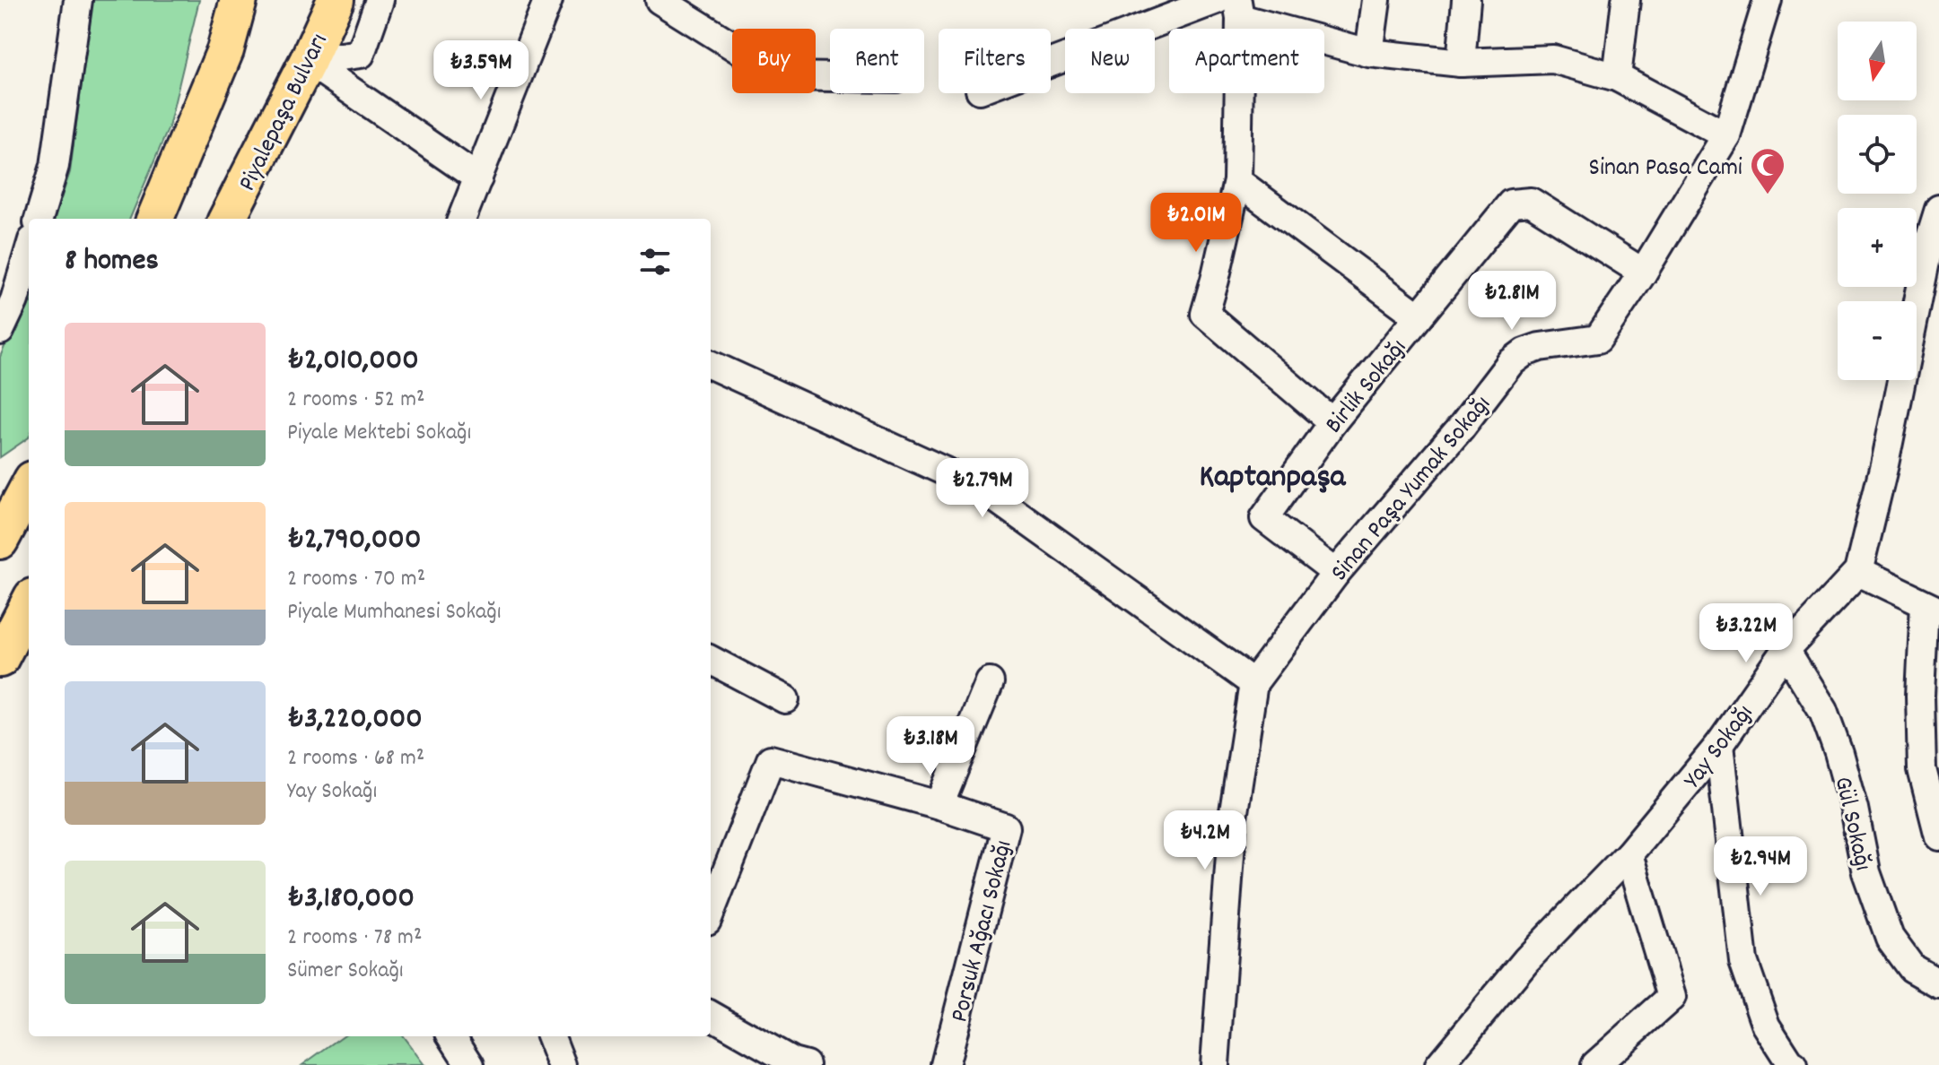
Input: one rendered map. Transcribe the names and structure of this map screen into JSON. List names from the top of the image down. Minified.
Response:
{"streets":{"main road":["Piyalepaşa Bulvarı"],"street":["Birlik Sokağı","Sinan Paşa Yumak Sokağı","Yay Sokağı","Gül Sokağı","Porsuk Ağacı Sokağı"]},"crossings":[["Birlik Sokağı","Sinan Paşa Yumak Sokağı"],["Yay Sokağı","Gül Sokağı"]],"districts":["Kaptanpaşa"],"places":{"mosque":["Sinan Pasa Cami"]},"north":"bottom","page":{"map_buttons":["+","−"],"chip":["Buy","Rent","Filters","New","Apartment"],"price":["₺3.59M","₺2.01M","₺2.81M","₺2.79M","₺3.22M","₺3.18M","₺4.2M","₺2.94M"],"heading":"8 homes","list":[{"name":"₺2,010,000","note":"2 rooms · 52 m² · Piyale Mektebi Sokağı"},{"name":"₺2,790,000","note":"2 rooms · 70 m² · Piyale Mumhanesi Sokağı"},{"name":"₺3,220,000","note":"2 rooms · 68 m² · Yay Sokağı"},{"name":"₺3,180,000","note":"2 rooms · 78 m² · Sümer Sokağı"}]}}
